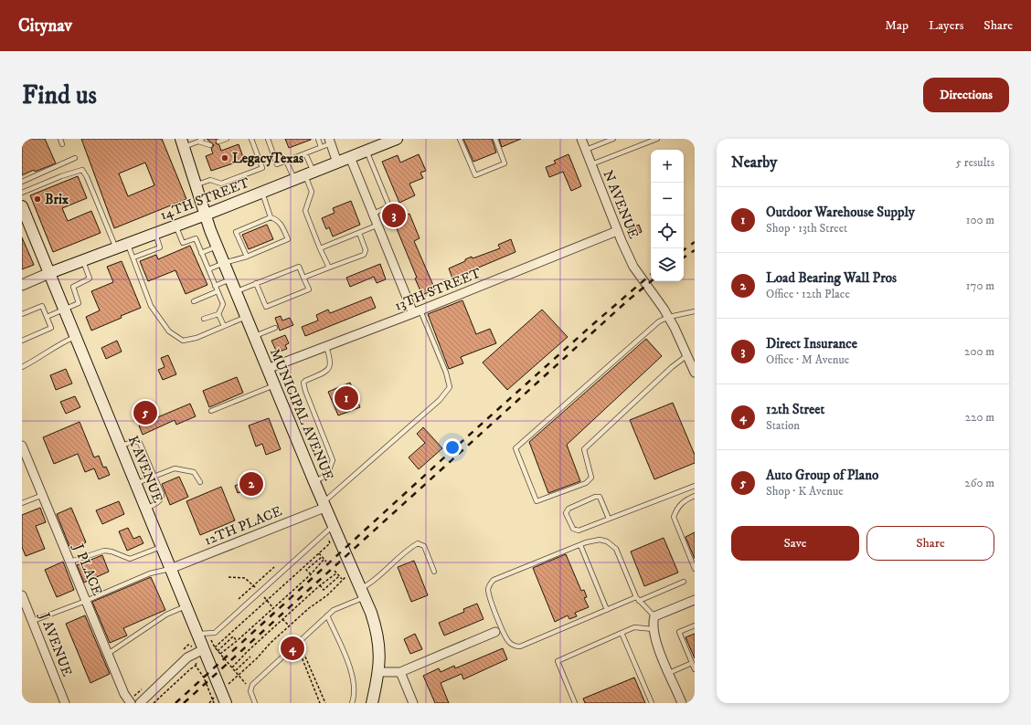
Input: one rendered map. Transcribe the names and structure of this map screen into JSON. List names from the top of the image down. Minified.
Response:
{"streets":{"main road":["14TH STREET","MUNICIPAL AVENUE","K AVENUE"],"street":["N AVENUE","13TH STREET","12TH PLACE","J PLACE","J AVENUE"]},"crossings":[["14TH STREET","MUNICIPAL AVENUE"],["14TH STREET","K AVENUE"],["N AVENUE","13TH STREET"],["13TH STREET","MUNICIPAL AVENUE"],["MUNICIPAL AVENUE","12TH PLACE"],["K AVENUE","12TH PLACE"]],"places":["LegacyTexas","Brix"],"page":{"header":"Citynav","nav":["Map","Layers","Share"],"buttons":["Directions",["Save","Share"]],"title":"Find us","heading":["Nearby","5 results"],"map_buttons":["+","−"],"list":[{"mark":"1","name":"Outdoor Warehouse Supply","note":"Shop · 13th Street","value":"100 m"},{"mark":"2","name":"Load Bearing Wall Pros","note":"Office · 12th Place","value":"170 m"},{"mark":"3","name":"Direct Insurance","note":"Office · M Avenue","value":"200 m"},{"mark":"4","name":"12th Street","note":"Station","value":"220 m"},{"mark":"5","name":"Auto Group of Plano","note":"Shop · K Avenue","value":"260 m"}],"pins":["3","1","5","2","4"]}}
